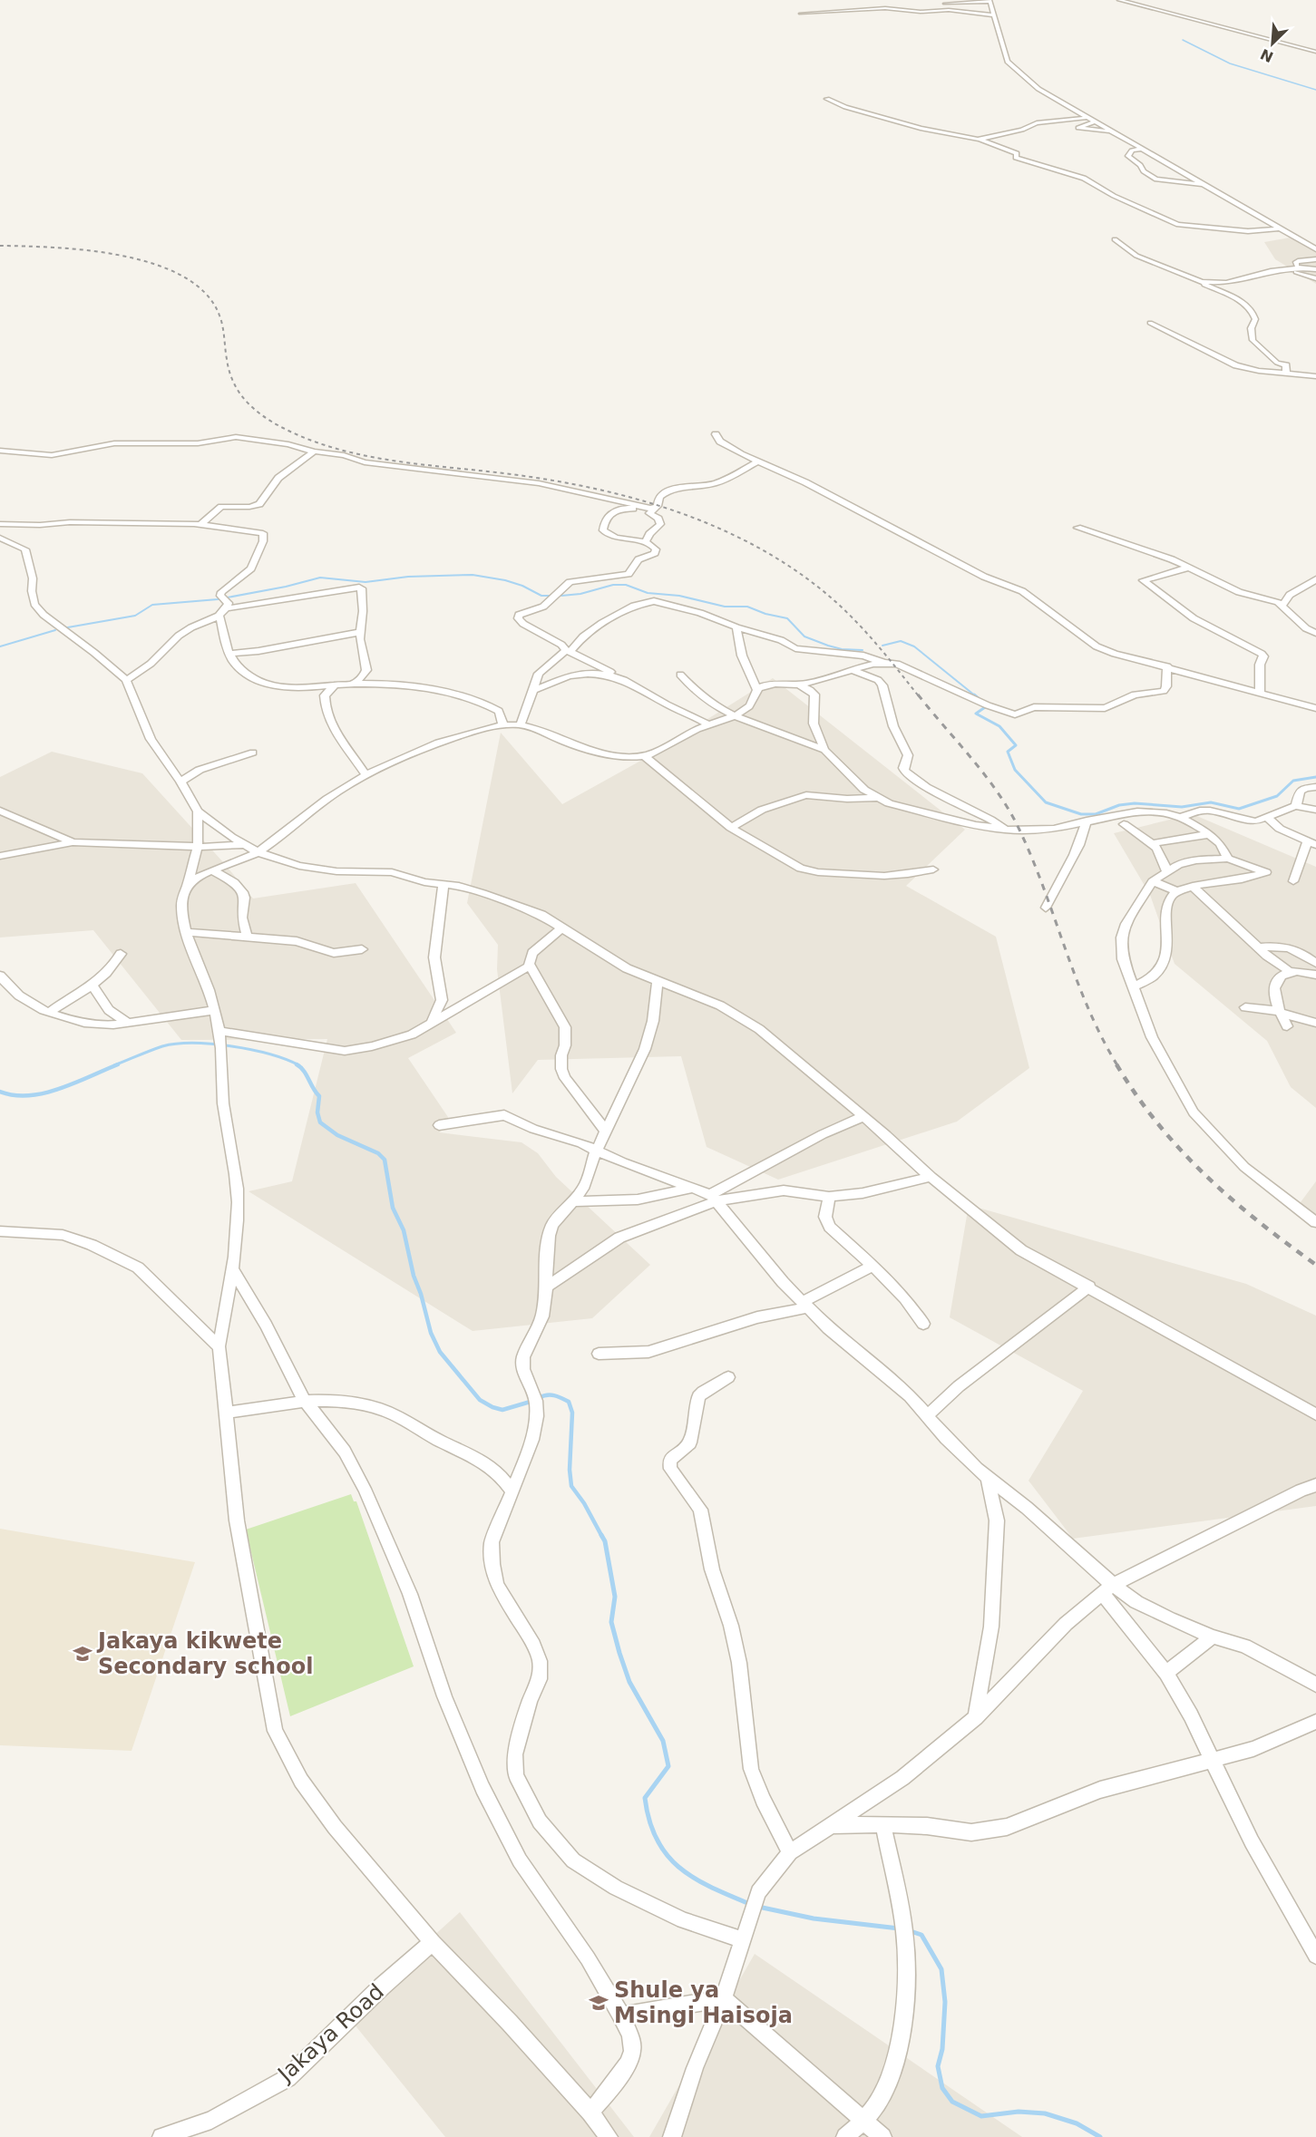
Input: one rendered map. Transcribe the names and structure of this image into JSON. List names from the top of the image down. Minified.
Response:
{"streets":{"street":["Jakaya Road"]},"places":{"school or university":["Jakaya kikwete Secondary school","Shule ya Msingi Haisoja"]},"north":"bottom left"}
